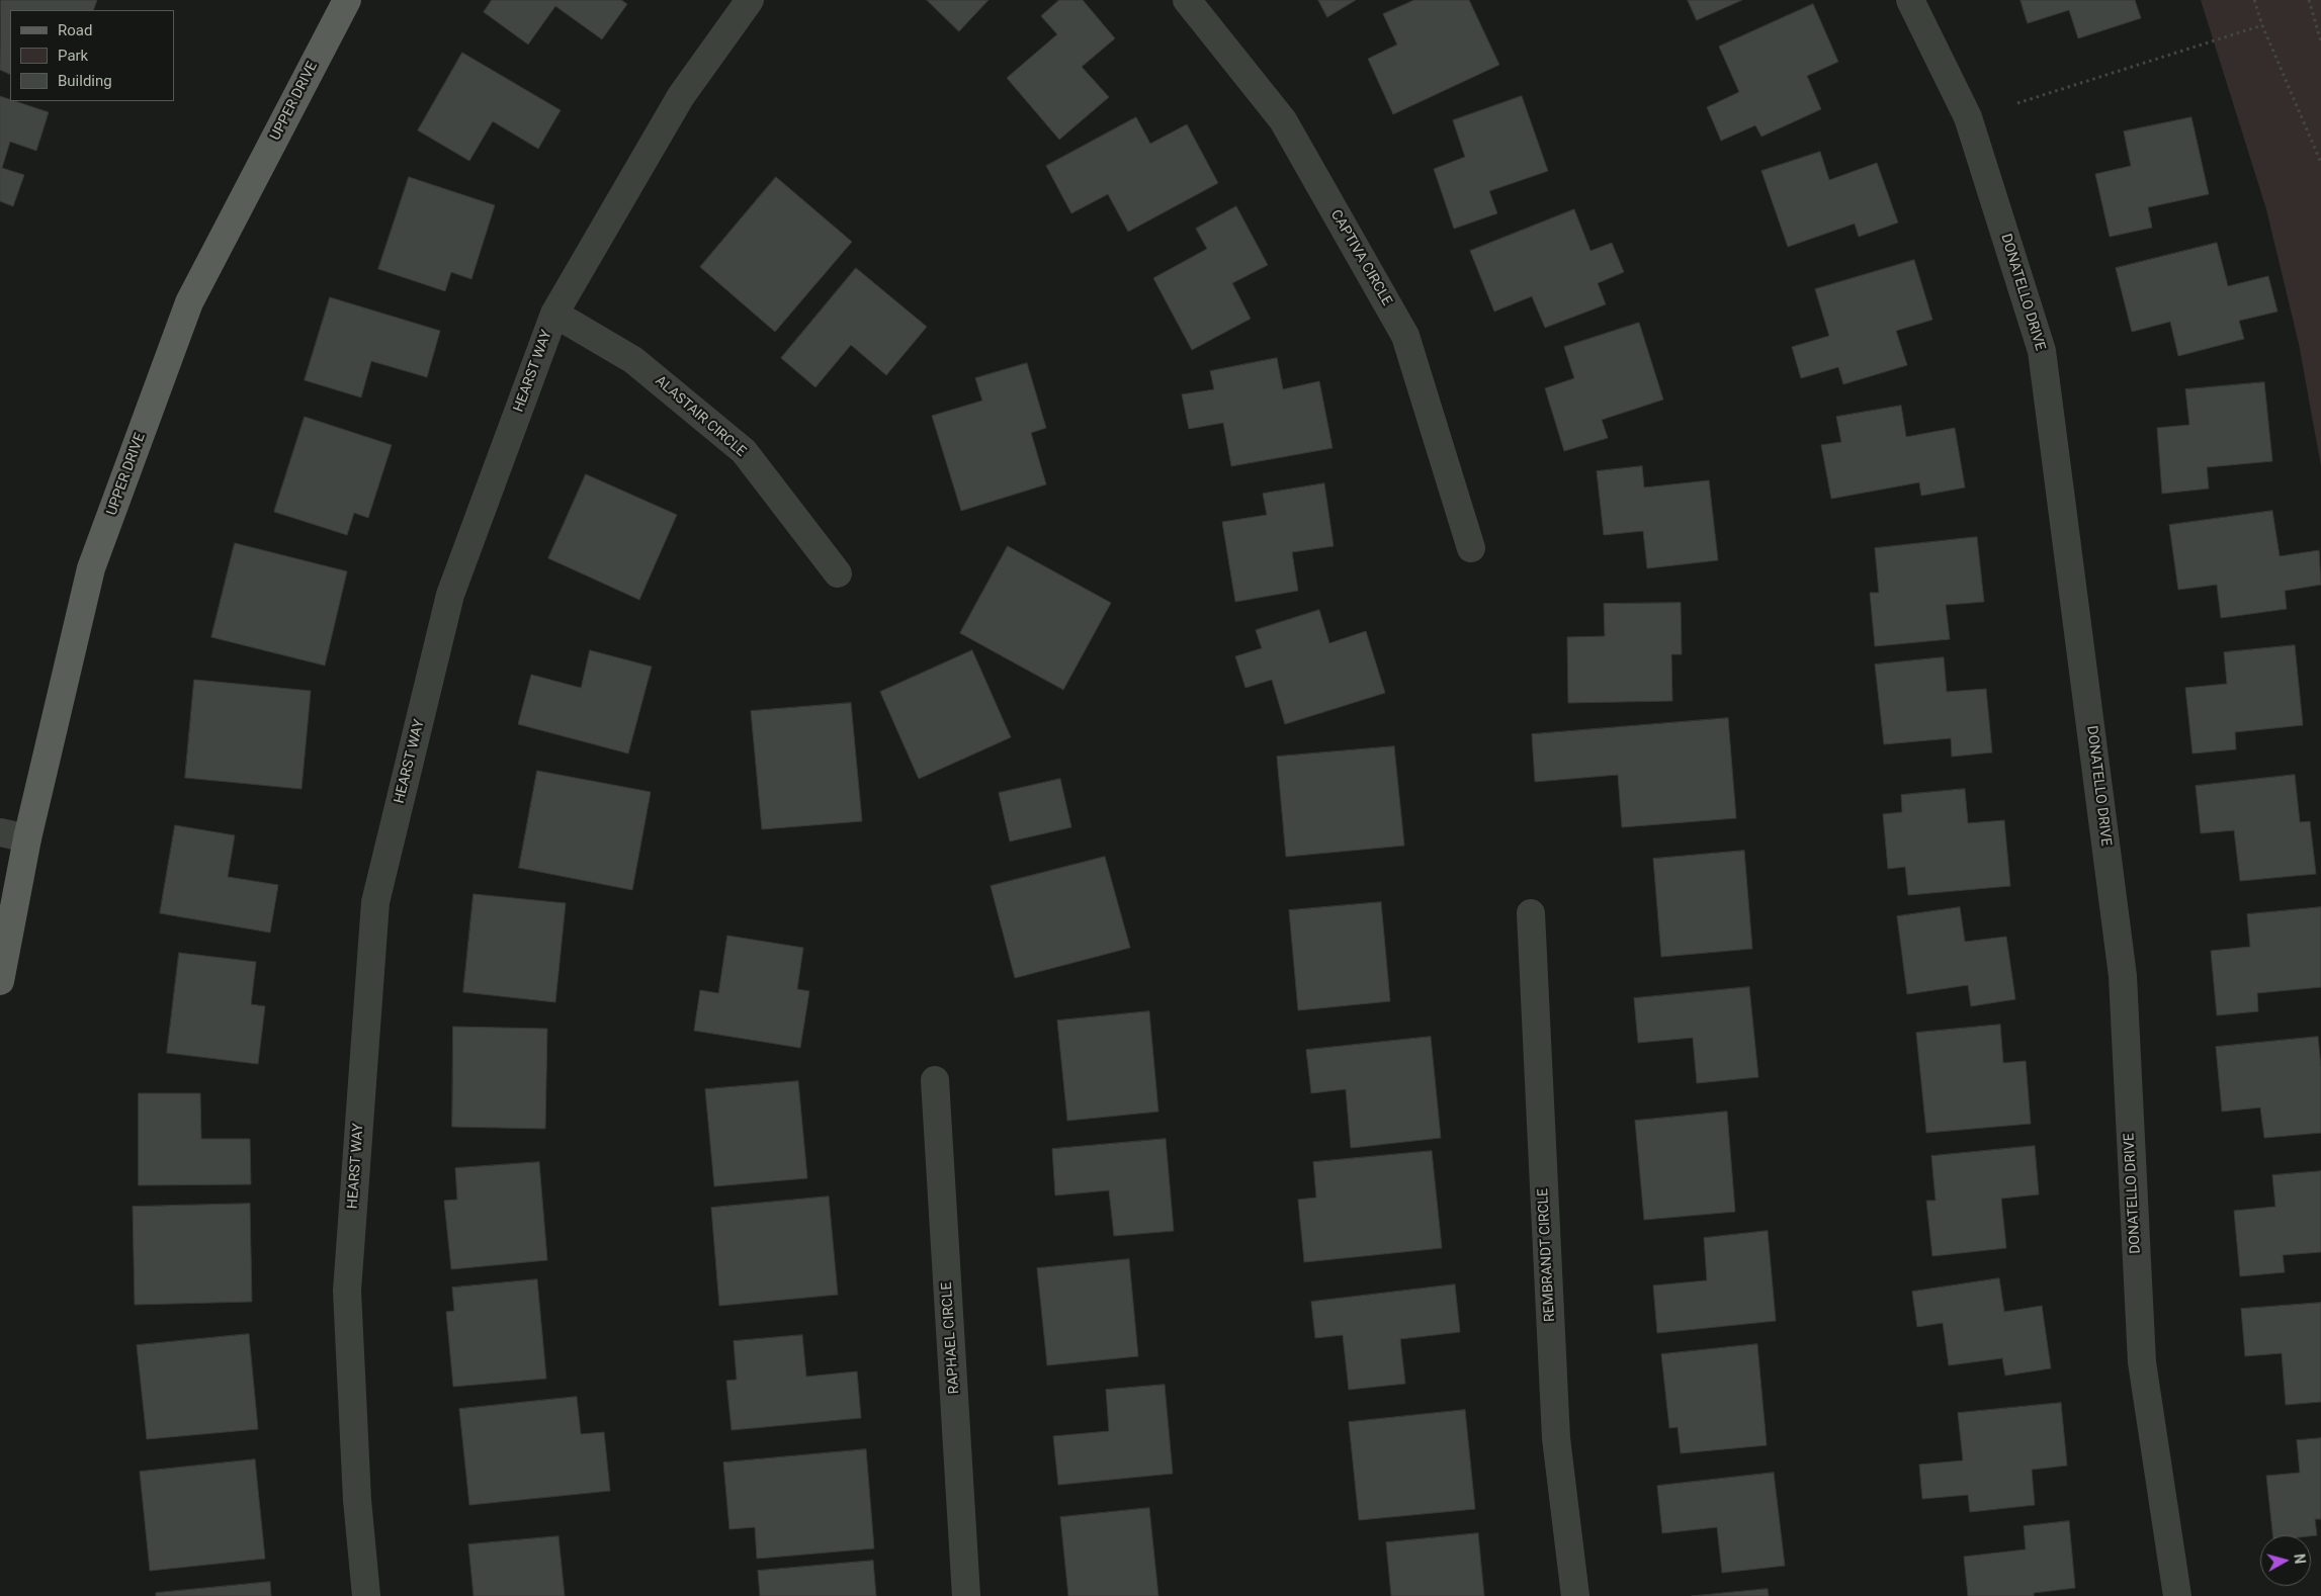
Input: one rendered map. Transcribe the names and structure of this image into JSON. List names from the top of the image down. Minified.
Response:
{"streets":{"main road":["UPPER DRIVE"],"street":["CAPTIVA CIRCLE","DONATELLO DRIVE","HEARST WAY","ALASTAIR CIRCLE","REMBRANDT CIRCLE","RAPHAEL CIRCLE"]},"crossings":[["HEARST WAY","ALASTAIR CIRCLE"]],"legend":["Road","Park","Building"],"north":"right"}
